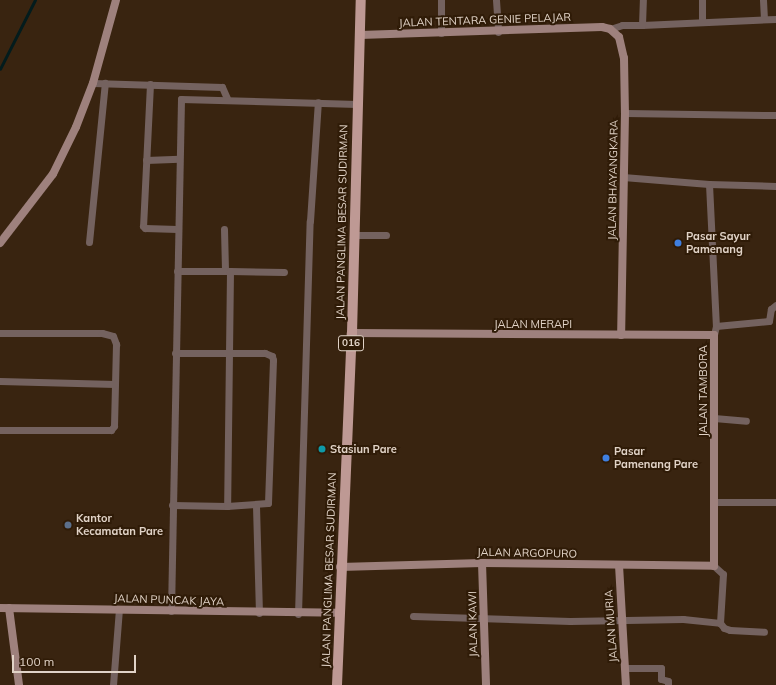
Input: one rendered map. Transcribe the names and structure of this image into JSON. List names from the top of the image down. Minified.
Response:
{"streets":{"main road":["JALAN PANGLIMA BESAR SUDIRMAN","016"],"street":["JALAN TENTARA GENIE PELAJAR","JALAN BHAYANGKARA","JALAN MERAPI","JALAN TAMBORA","JALAN ARGOPURO","JALAN PUNCAK JAYA","JALAN KAWI","JALAN MURIA"]},"crossings":[["JALAN TENTARA GENIE PELAJAR","JALAN BHAYANGKARA"],["JALAN TENTARA GENIE PELAJAR","JALAN PANGLIMA BESAR SUDIRMAN"],["JALAN BHAYANGKARA","JALAN MERAPI"],["JALAN PANGLIMA BESAR SUDIRMAN","JALAN MERAPI"],["JALAN PANGLIMA BESAR SUDIRMAN","JALAN ARGOPURO"],["JALAN PANGLIMA BESAR SUDIRMAN","JALAN PUNCAK JAYA"],["JALAN MERAPI","JALAN TAMBORA"],["JALAN TAMBORA","JALAN ARGOPURO"],["JALAN ARGOPURO","JALAN KAWI"],["JALAN ARGOPURO","JALAN MURIA"]],"places":["Pasar Sayur Pamenang","Stasiun Pare","Pasar Pamenang Pare","Kantor Kecamatan Pare"],"scale_bar":"100 m"}
